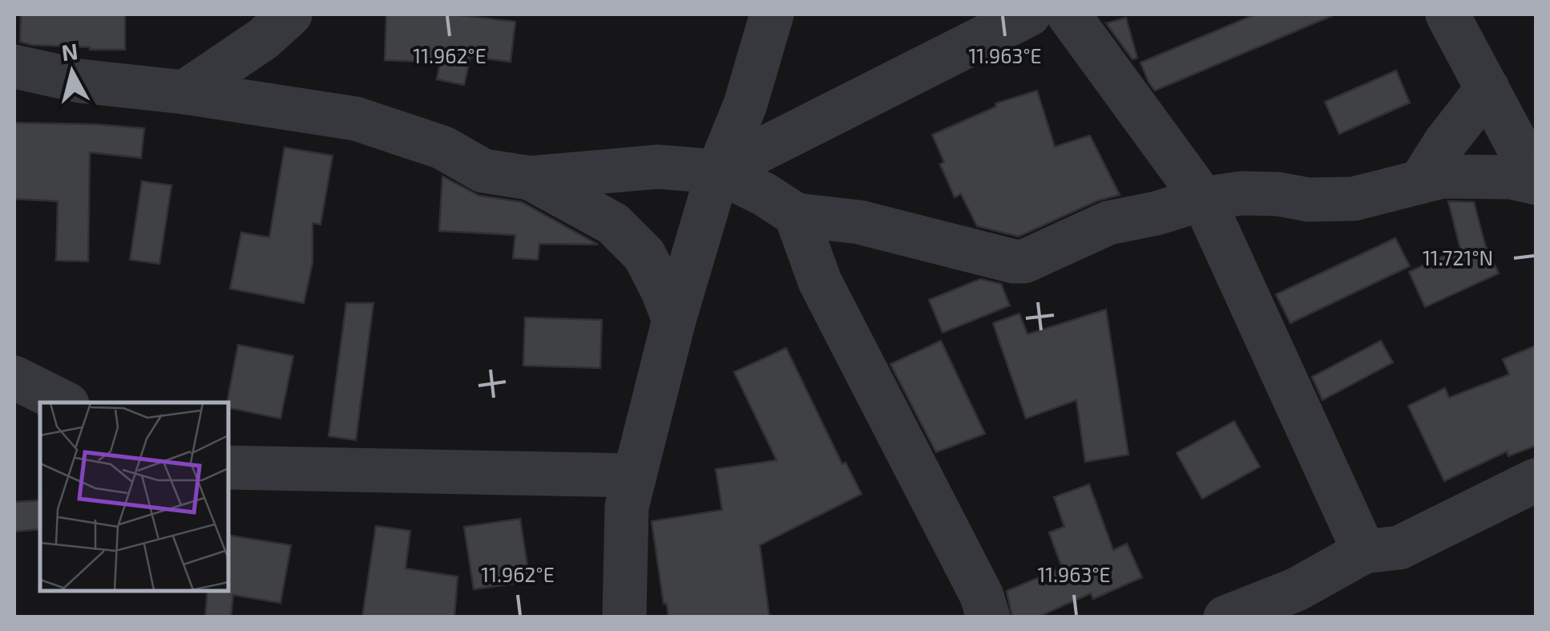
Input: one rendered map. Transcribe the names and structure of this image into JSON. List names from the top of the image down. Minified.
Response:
{"north":"top","coordinates":["11.962°E","11.963°E","11.721°N"]}
